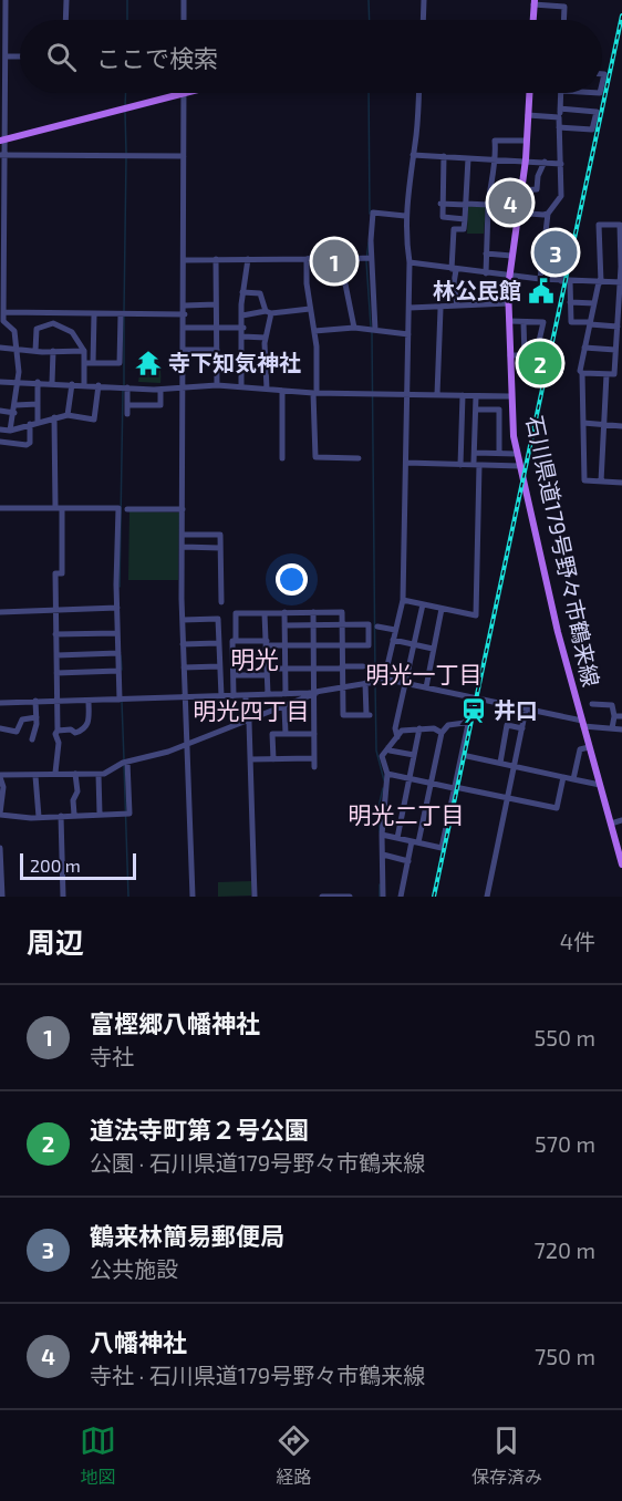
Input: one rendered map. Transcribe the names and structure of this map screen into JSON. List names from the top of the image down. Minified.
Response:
{"streets":{"main road":["石川県道179号野々市鶴来線"]},"districts":["明光","明光一丁目","明光四丁目","明光二丁目"],"places":{"public building":["林公民館"],"temple":["寺下知気神社"],"station":["井口"]},"scale_bar":"200 m","page":{"search":"ここで検索","pins":["4","3","1","2"],"scale":"200 m","heading":["周辺","4件"],"list":[{"mark":"1","name":"富樫郷八幡神社","note":"寺社","value":"550 m"},{"mark":"2","name":"道法寺町第２号公園","note":"公園 · 石川県道179号野々市鶴来線","value":"570 m"},{"mark":"3","name":"鶴来林簡易郵便局","note":"公共施設","value":"720 m"},{"mark":"4","name":"八幡神社","note":"寺社 · 石川県道179号野々市鶴来線","value":"750 m"}],"nav":["地図","経路","保存済み"]}}
